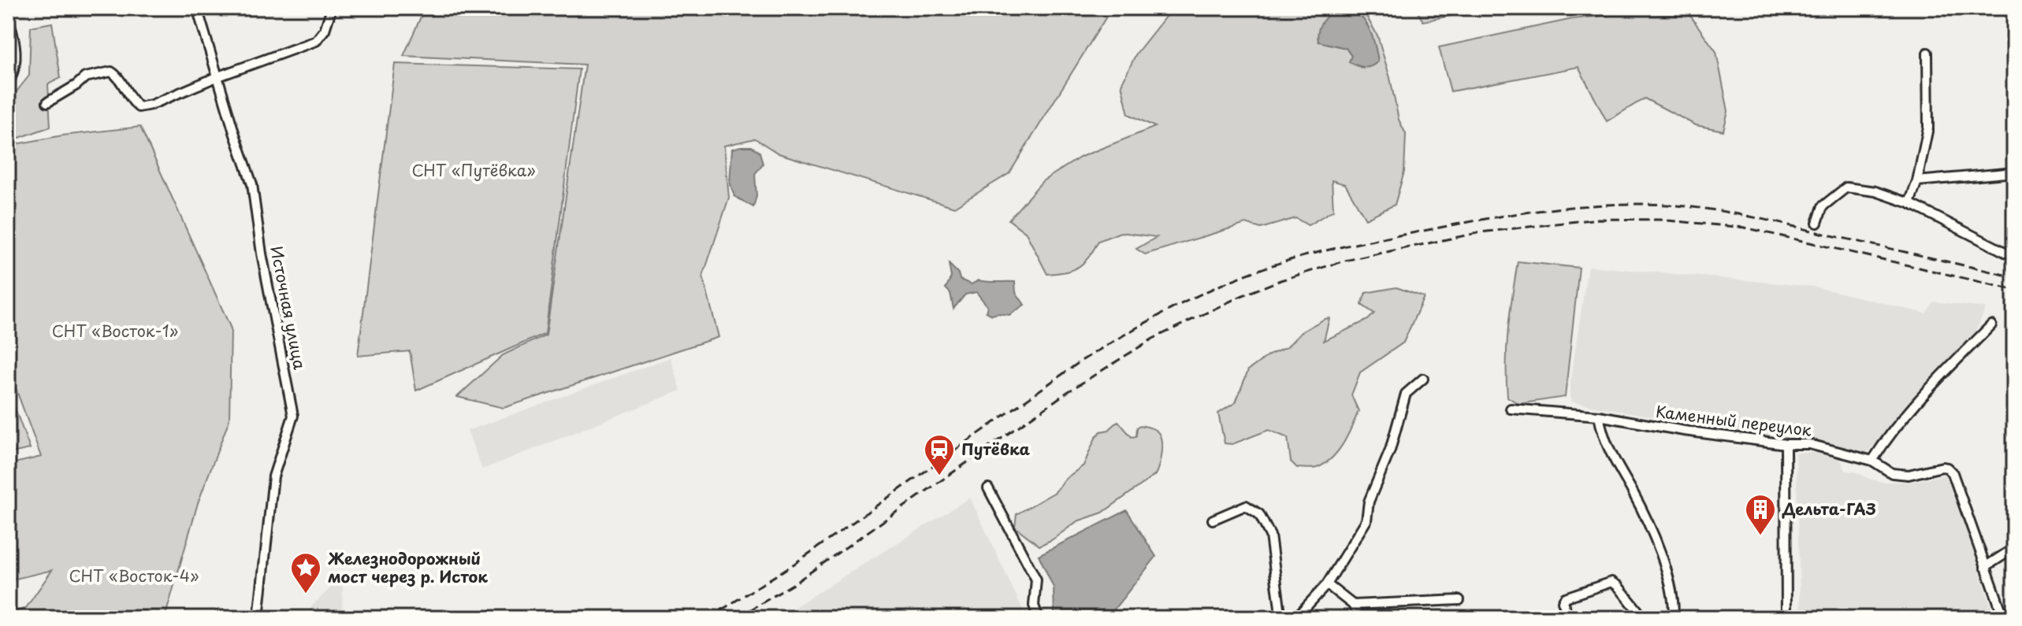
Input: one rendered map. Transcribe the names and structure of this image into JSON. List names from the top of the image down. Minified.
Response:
{"streets":{"street":["Источная улица","Каменный переулок"]},"parks":["СНТ «Путёвка»","СНТ «Восток-1»","СНТ «Восток-4»"],"places":{"station":["Путёвка"],"building":["Дельта-ГАЗ"],"place":["Железнодорожный мост через р. Исток"]}}
